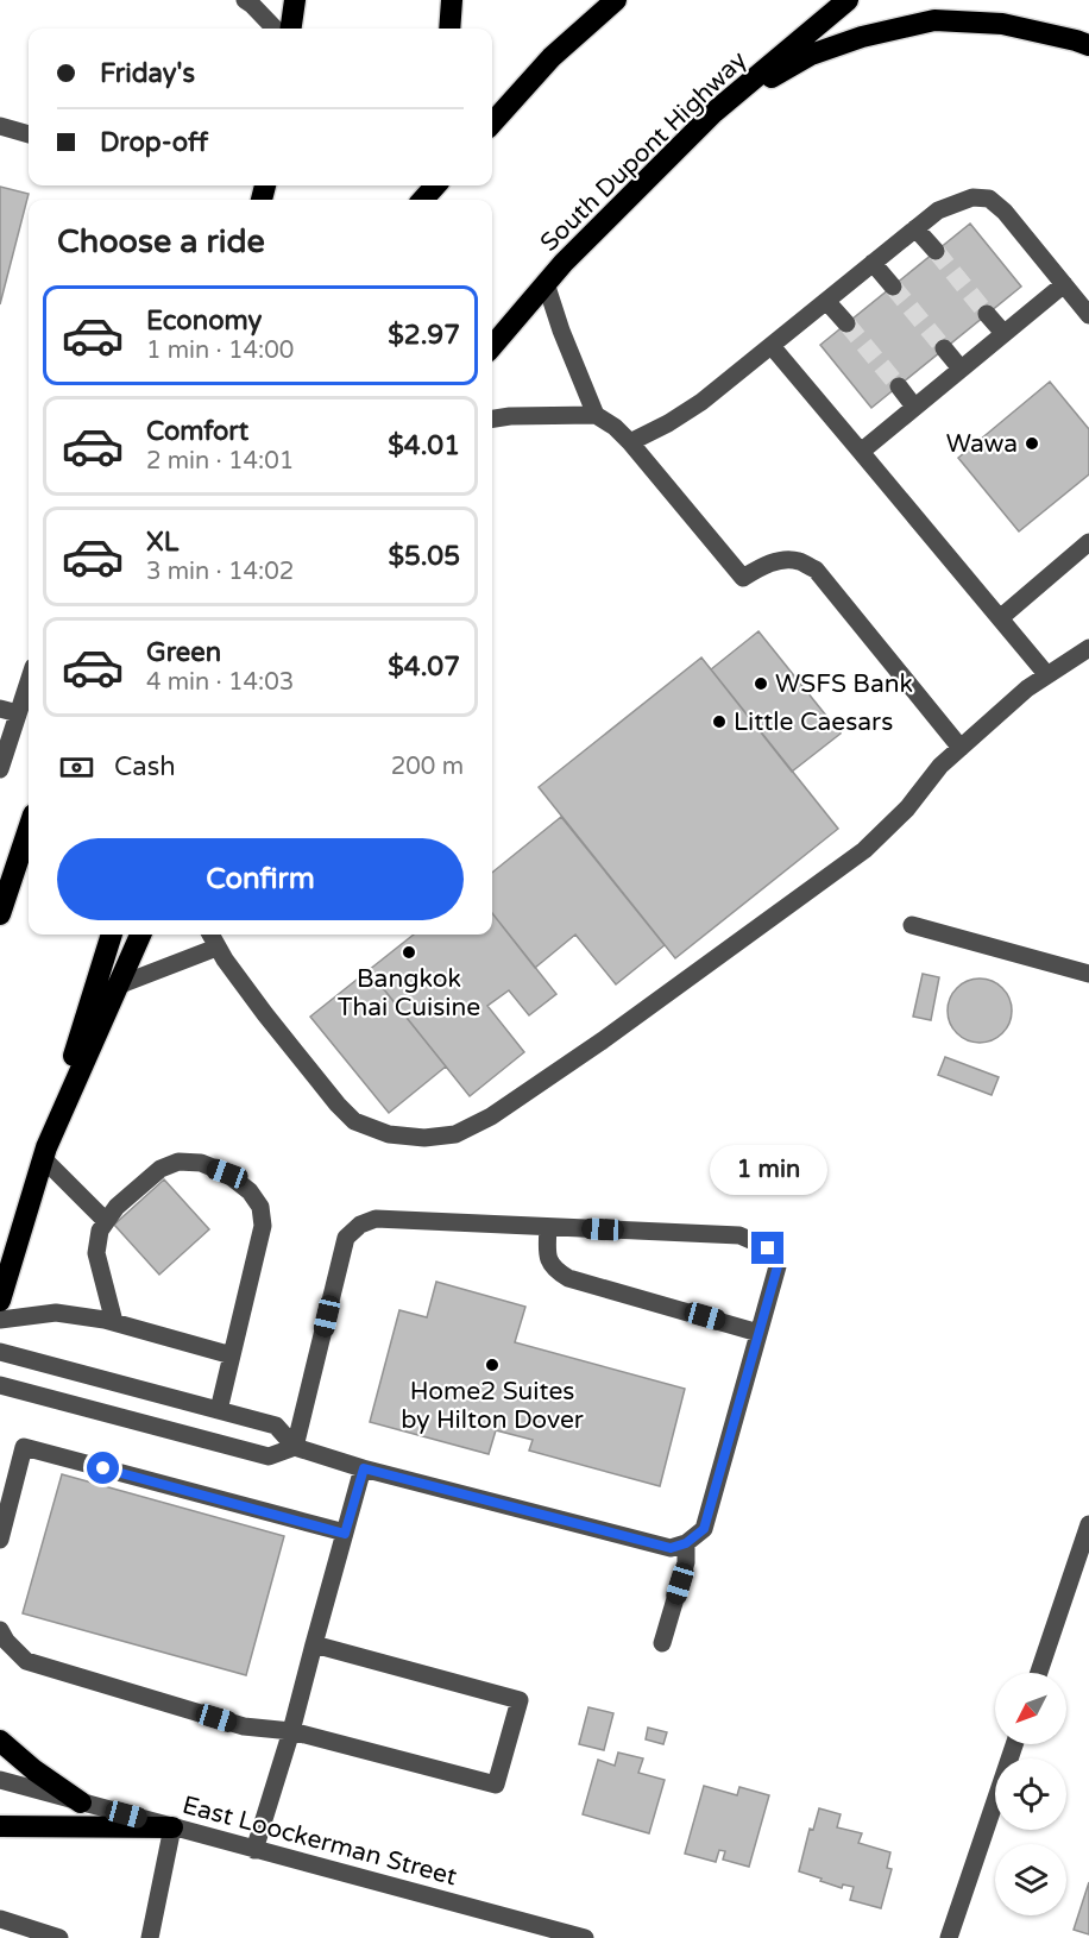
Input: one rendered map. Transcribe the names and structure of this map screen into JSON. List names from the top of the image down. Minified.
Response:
{"streets":{"highway":["South Dupont Highway"],"street":["East Loockerman Street"]},"places":["Wawa","WSFS Bank","Little Caesars","Bangkok Thai Cuisine","Home2 Suites by Hilton Dover"],"north":"bottom left","page":{"banner":["Friday's","Drop-off"],"heading":"Choose a ride","list":[{"name":"Economy","note":"1 min · 14:00","value":"$2.97"},{"name":"Comfort","note":"2 min · 14:01","value":"$4.01"},{"name":"XL","note":"3 min · 14:02","value":"$5.05"},{"name":"Green","note":"4 min · 14:03","value":"$4.07"}],"pay":["Cash","200 m"],"buttons":"Confirm","bubble":"1 min"}}
